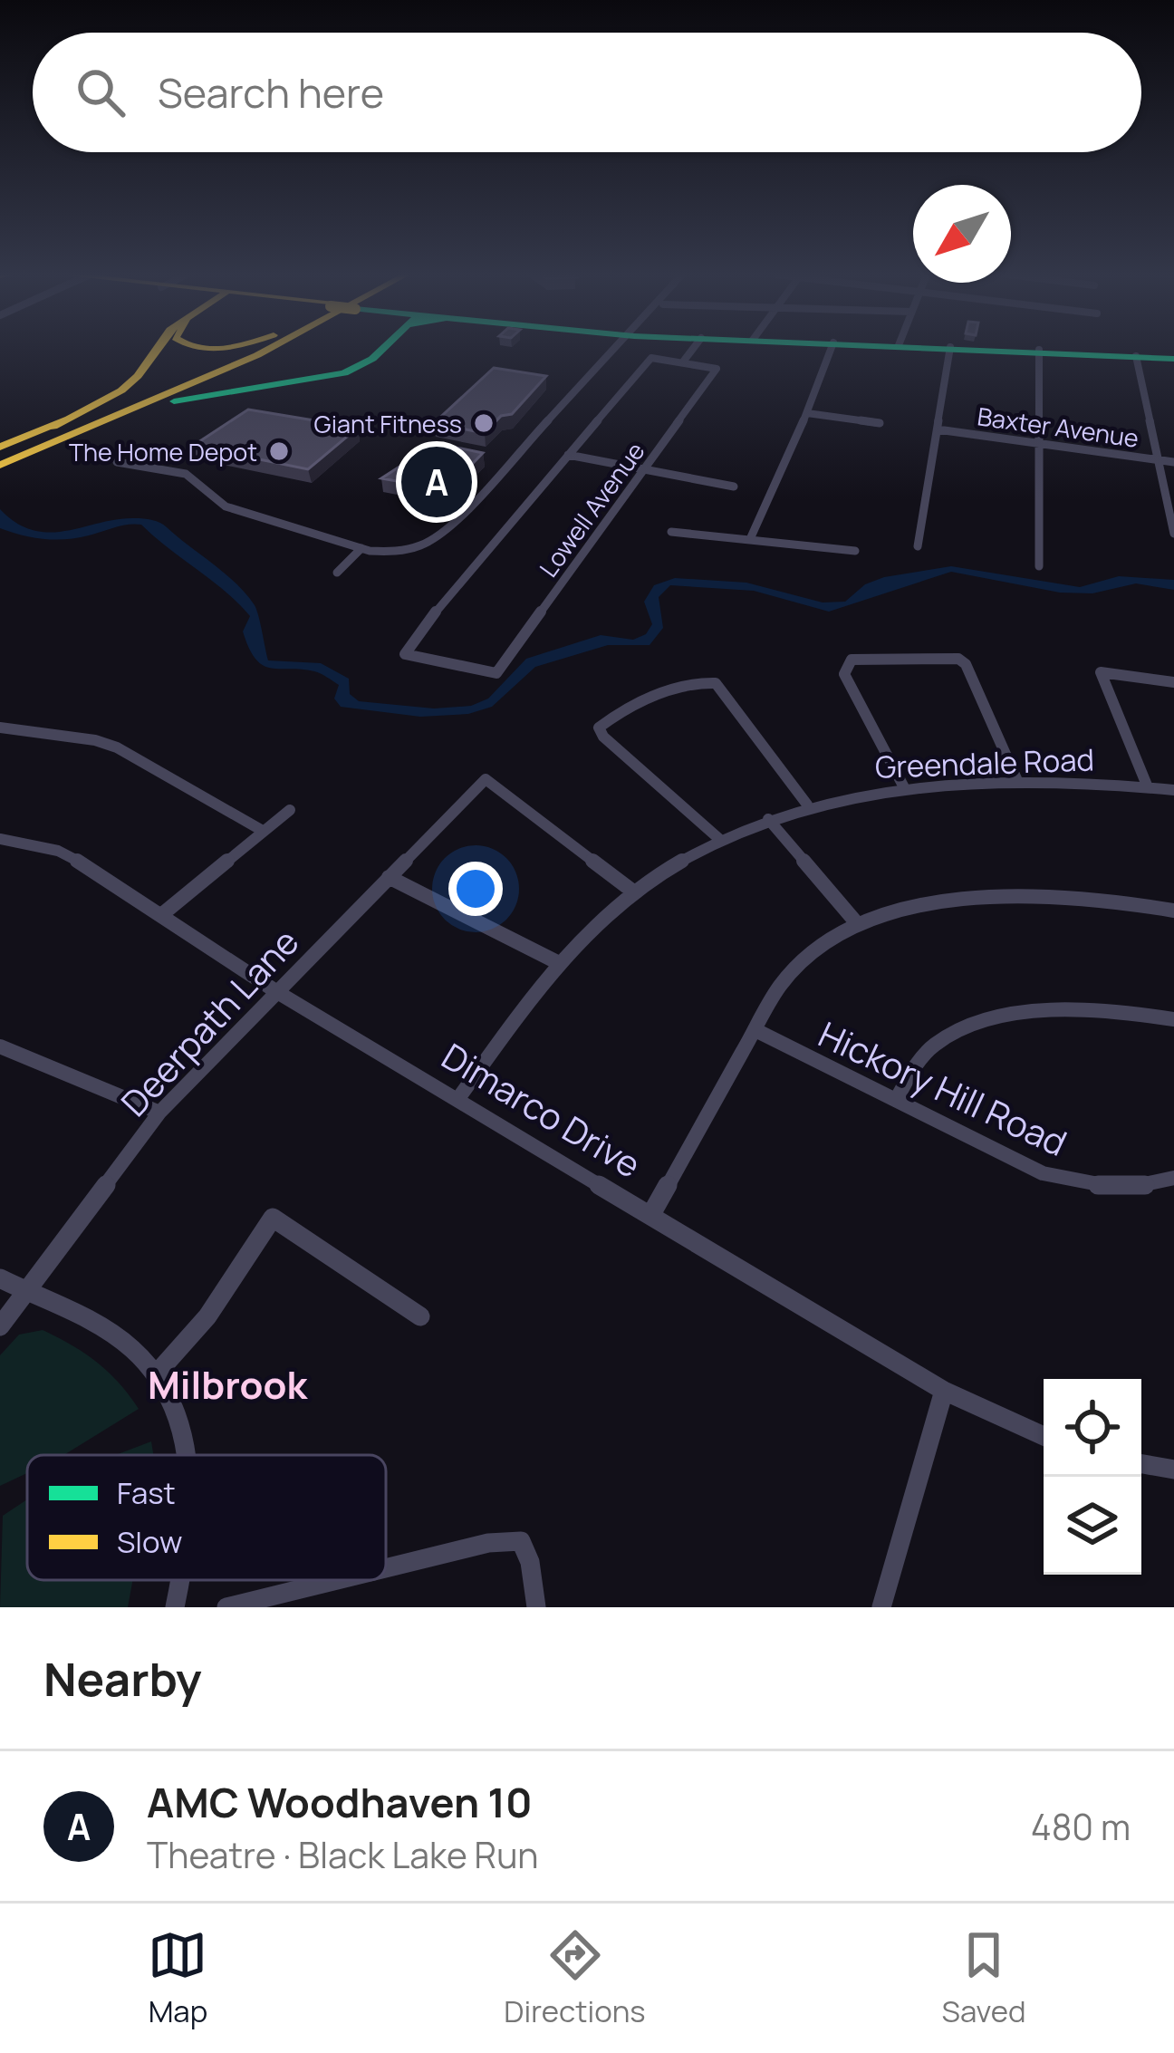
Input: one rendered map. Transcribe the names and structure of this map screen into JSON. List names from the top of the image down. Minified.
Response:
{"streets":{"street":["Baxter Avenue","Lowell Avenue","Greendale Road","Deerpath Lane","Hickory Hill Road","Dimarco Drive"]},"crossings":[["Greendale Road","Deerpath Lane"],["Greendale Road","Dimarco Drive"],["Deerpath Lane","Dimarco Drive"]],"districts":["Milbrook"],"places":["Giant Fitness","The Home Depot"],"legend":["Fast","Slow"],"north":"bottom left","page":{"search":"Search here","pins":"A","heading":"Nearby","list":[{"mark":"A","name":"AMC Woodhaven 10","note":"Theatre · Black Lake Run","value":"480 m"}],"nav":["Map","Directions","Saved"]}}
